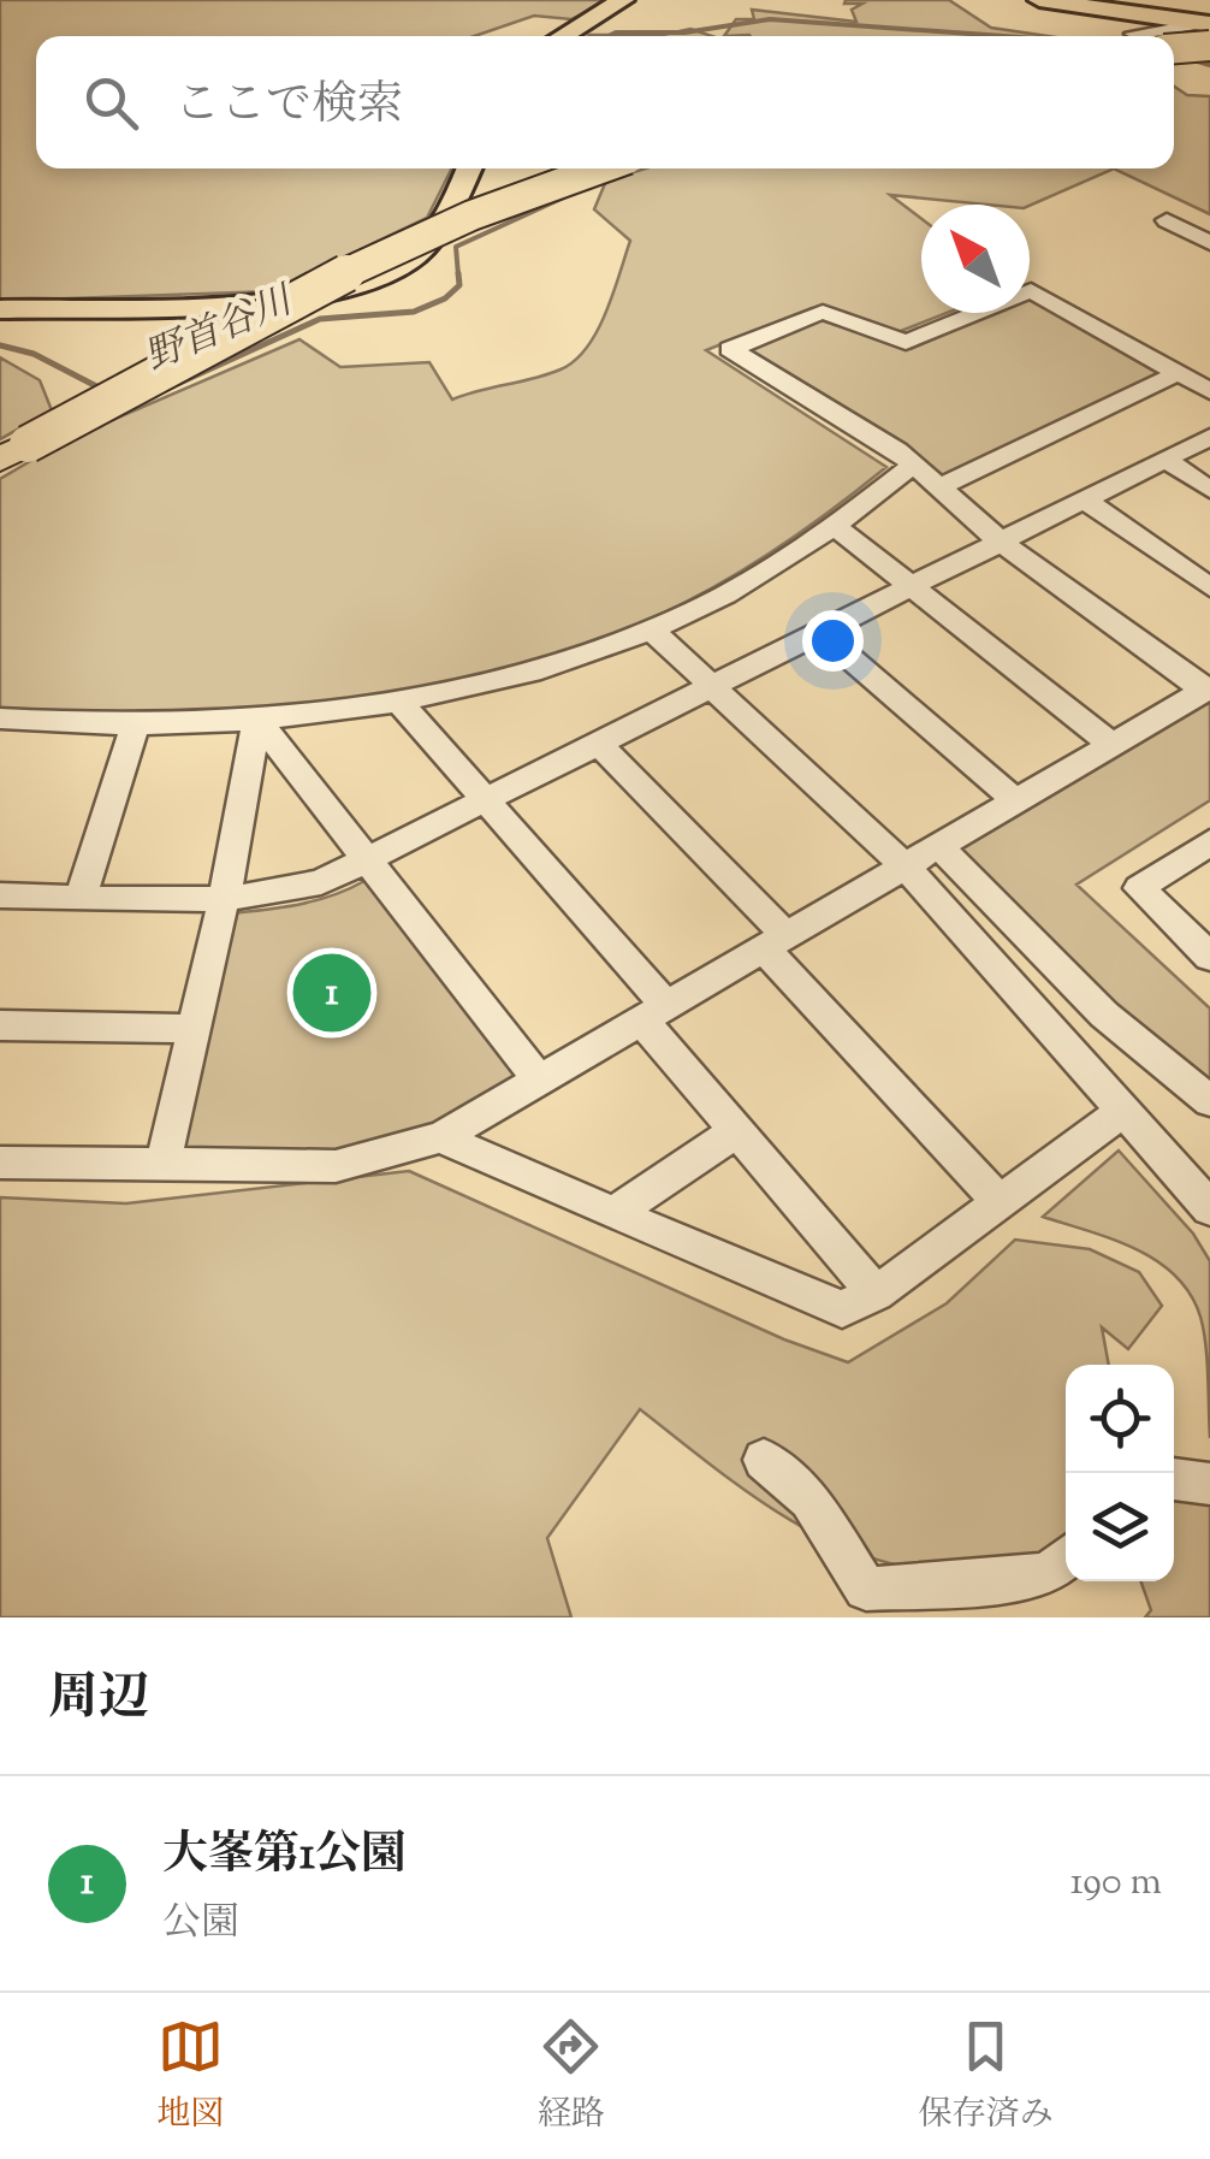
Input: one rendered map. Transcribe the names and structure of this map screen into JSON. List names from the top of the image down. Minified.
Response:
{"water":["野首谷川"],"north":"top left","page":{"search":"ここで検索","pins":"1","heading":"周辺","list":[{"mark":"1","name":"大峯第1公園","note":"公園","value":"190 m"}],"nav":["地図","経路","保存済み"]}}
